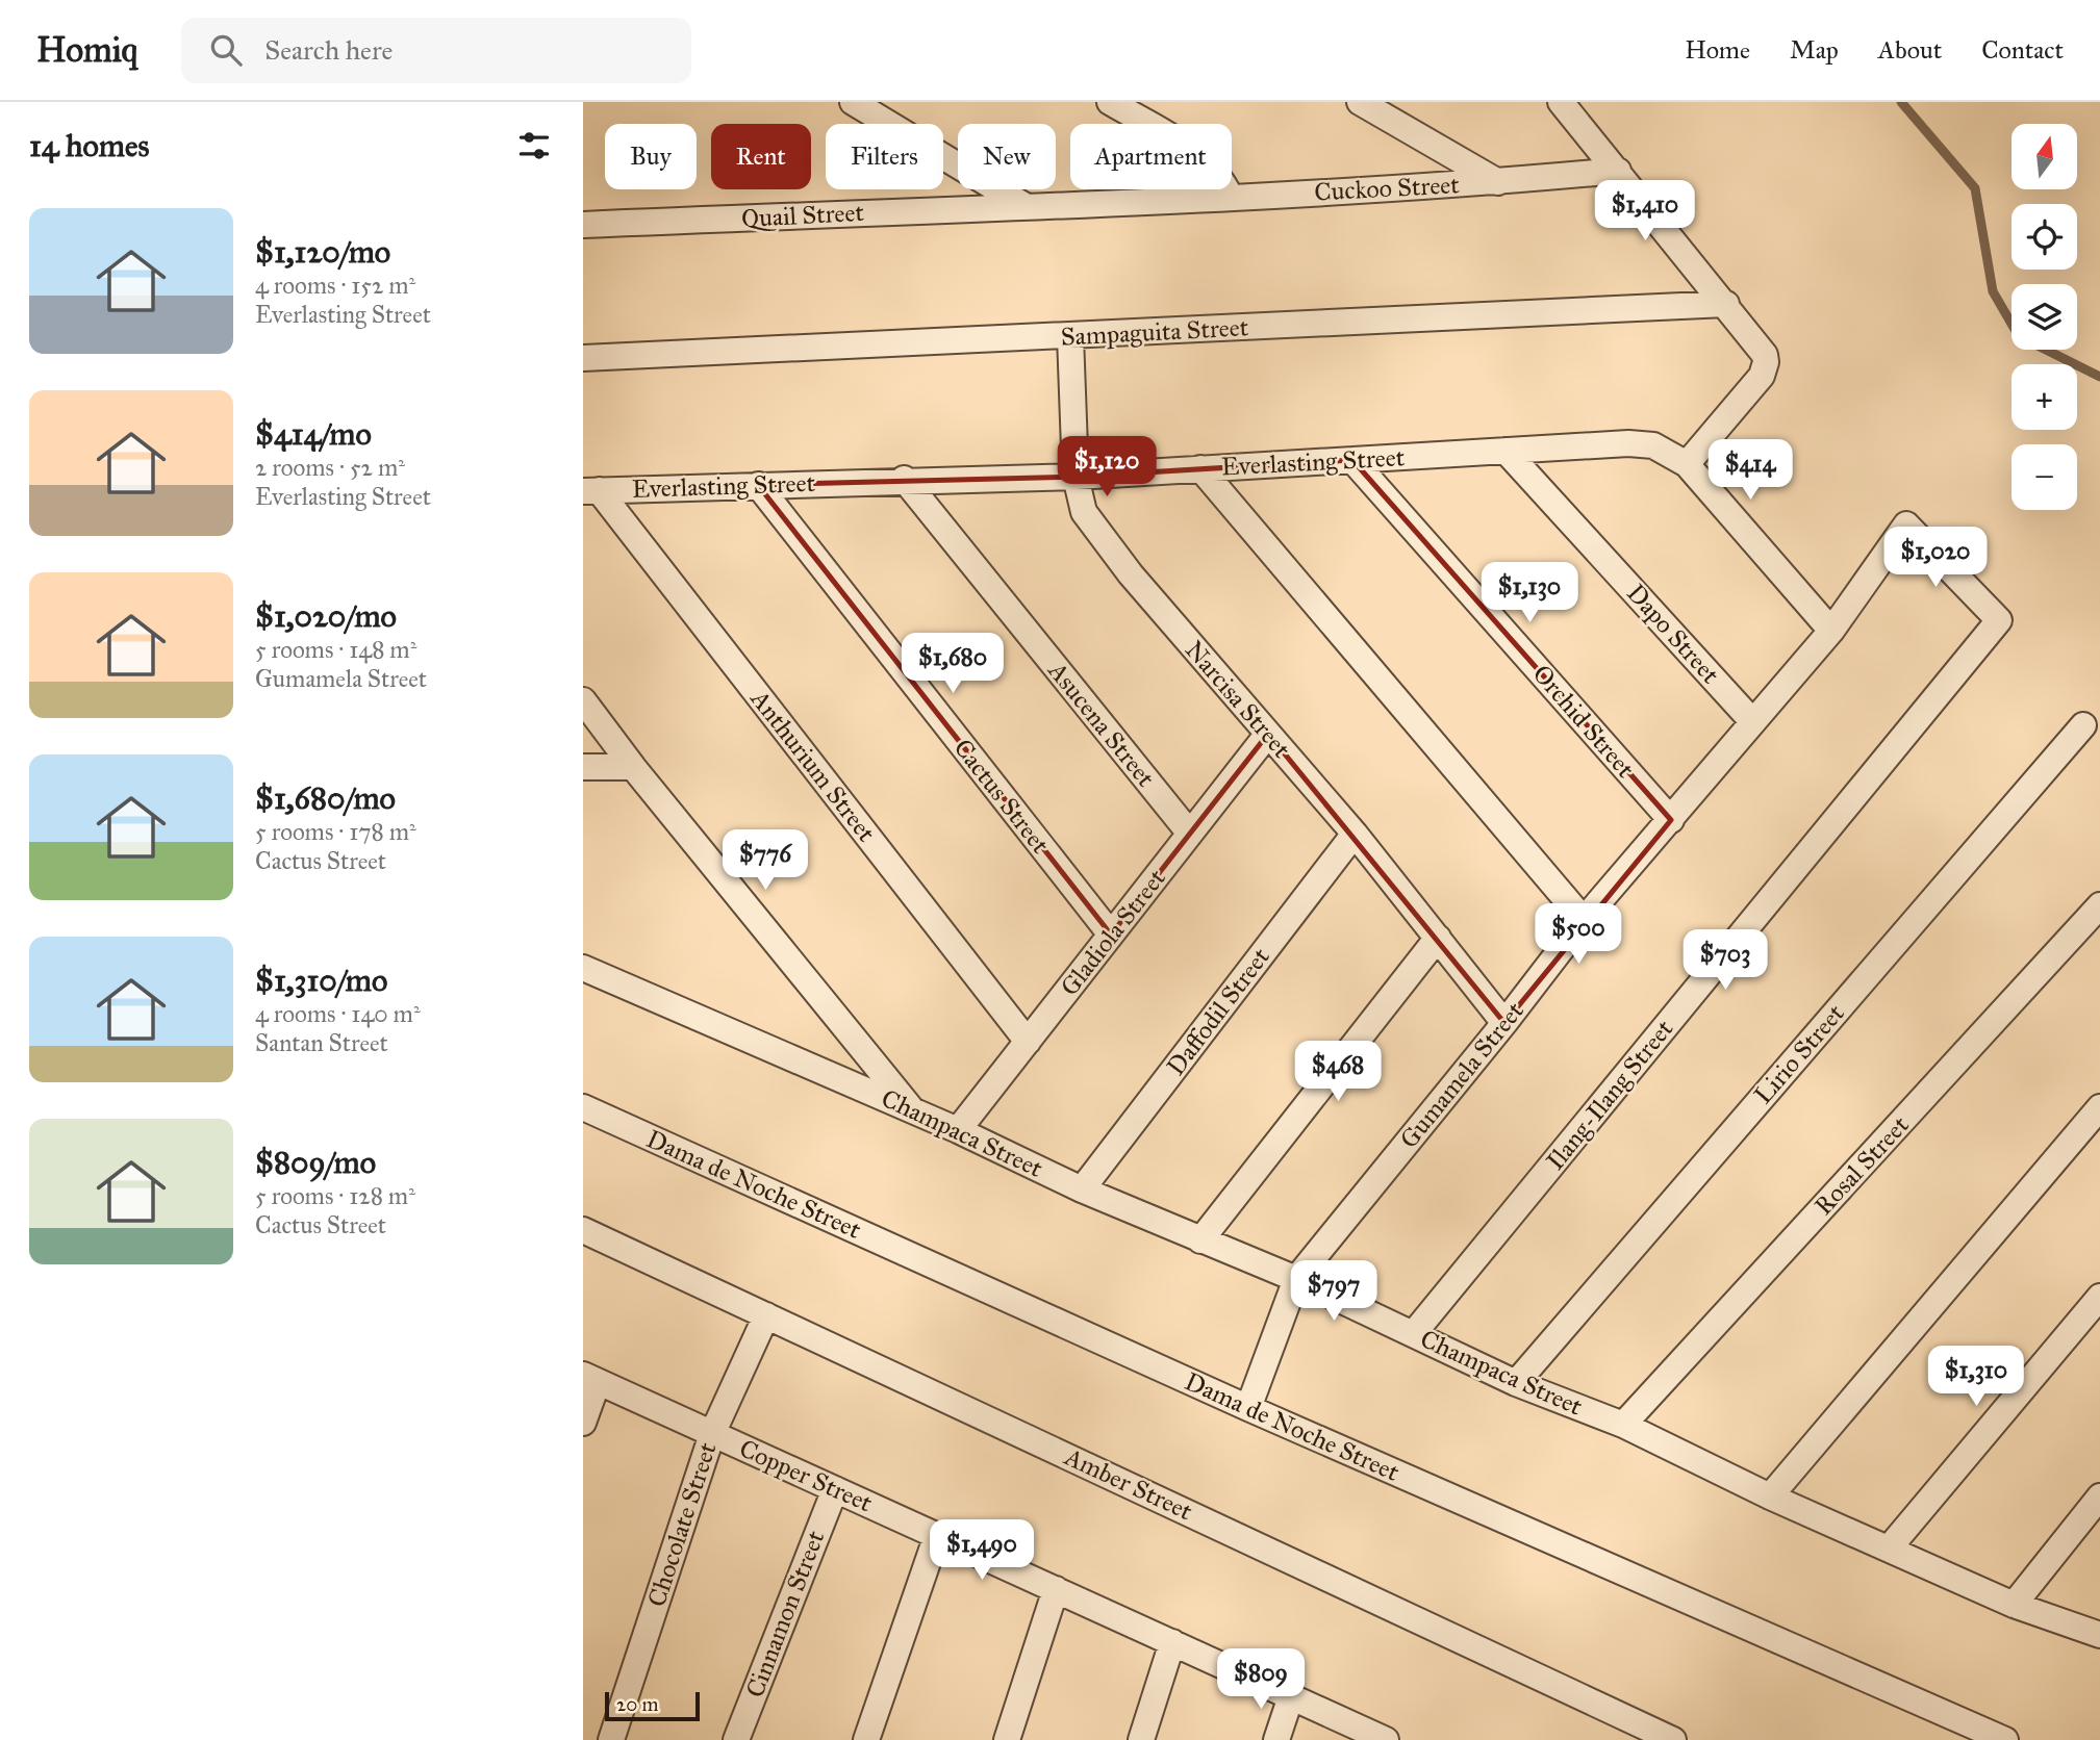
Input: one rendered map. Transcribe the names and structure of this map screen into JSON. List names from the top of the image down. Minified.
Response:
{"streets":{"street":["Cuckoo Street","Quail Street","Sampaguita Street","Everlasting Street","Dapo Street","Narcisa Street","Orchid Street","Asucena Street","Anthurium Street","Cactus Street","Gladiola Street","Daffodil Street","Lirio Street","Gumamela Street","Ilang-Ilang Street","Champaca Street","Rosal Street","Dama de Noche Street","Copper Street","Amber Street","Chocolate Street","Cinnamon Street"]},"crossings":[["Cuckoo Street","Quail Street"],["Sampaguita Street","Narcisa Street"],["Everlasting Street","Dapo Street"],["Everlasting Street","Narcisa Street"],["Everlasting Street","Orchid Street"],["Everlasting Street","Asucena Street"],["Everlasting Street","Anthurium Street"],["Everlasting Street","Cactus Street"],["Everlasting Street","Gumamela Street"],["Dapo Street","Gumamela Street"],["Narcisa Street","Gladiola Street"],["Narcisa Street","Daffodil Street"],["Narcisa Street","Gumamela Street"],["Orchid Street","Gumamela Street"],["Asucena Street","Gladiola Street"],["Anthurium Street","Gladiola Street"],["Cactus Street","Gladiola Street"],["Gladiola Street","Champaca Street"],["Daffodil Street","Champaca Street"],["Lirio Street","Champaca Street"],["Gumamela Street","Ilang-Ilang Street"],["Gumamela Street","Champaca Street"],["Gumamela Street","Dama de Noche Street"],["Ilang-Ilang Street","Champaca Street"],["Champaca Street","Rosal Street"],["Copper Street","Chocolate Street"],["Copper Street","Cinnamon Street"],["Amber Street","Chocolate Street"]],"scale_bar":"20 m","north":"top","page":{"header":"Homiq","search":"Search here","nav":["Home","Map","About","Contact"],"heading":"14 homes","map_buttons":["+","−"],"chip":["Buy","Rent","Filters","New","Apartment"],"price":["$1,410","$1,120","$414","$1,020","$1,130","$1,680","$776","$500","$703","$468","$797","$1,310","$1,490","$809"],"list":[{"name":"$1,120/mo","note":"4 rooms · 152 m² · Everlasting Street"},{"name":"$414/mo","note":"2 rooms · 52 m² · Everlasting Street"},{"name":"$1,020/mo","note":"5 rooms · 148 m² · Gumamela Street"},{"name":"$1,680/mo","note":"5 rooms · 178 m² · Cactus Street"},{"name":"$1,310/mo","note":"4 rooms · 140 m² · Santan Street"},{"name":"$809/mo","note":"5 rooms · 128 m² · Cactus Street"}],"scale":"20 m"}}
